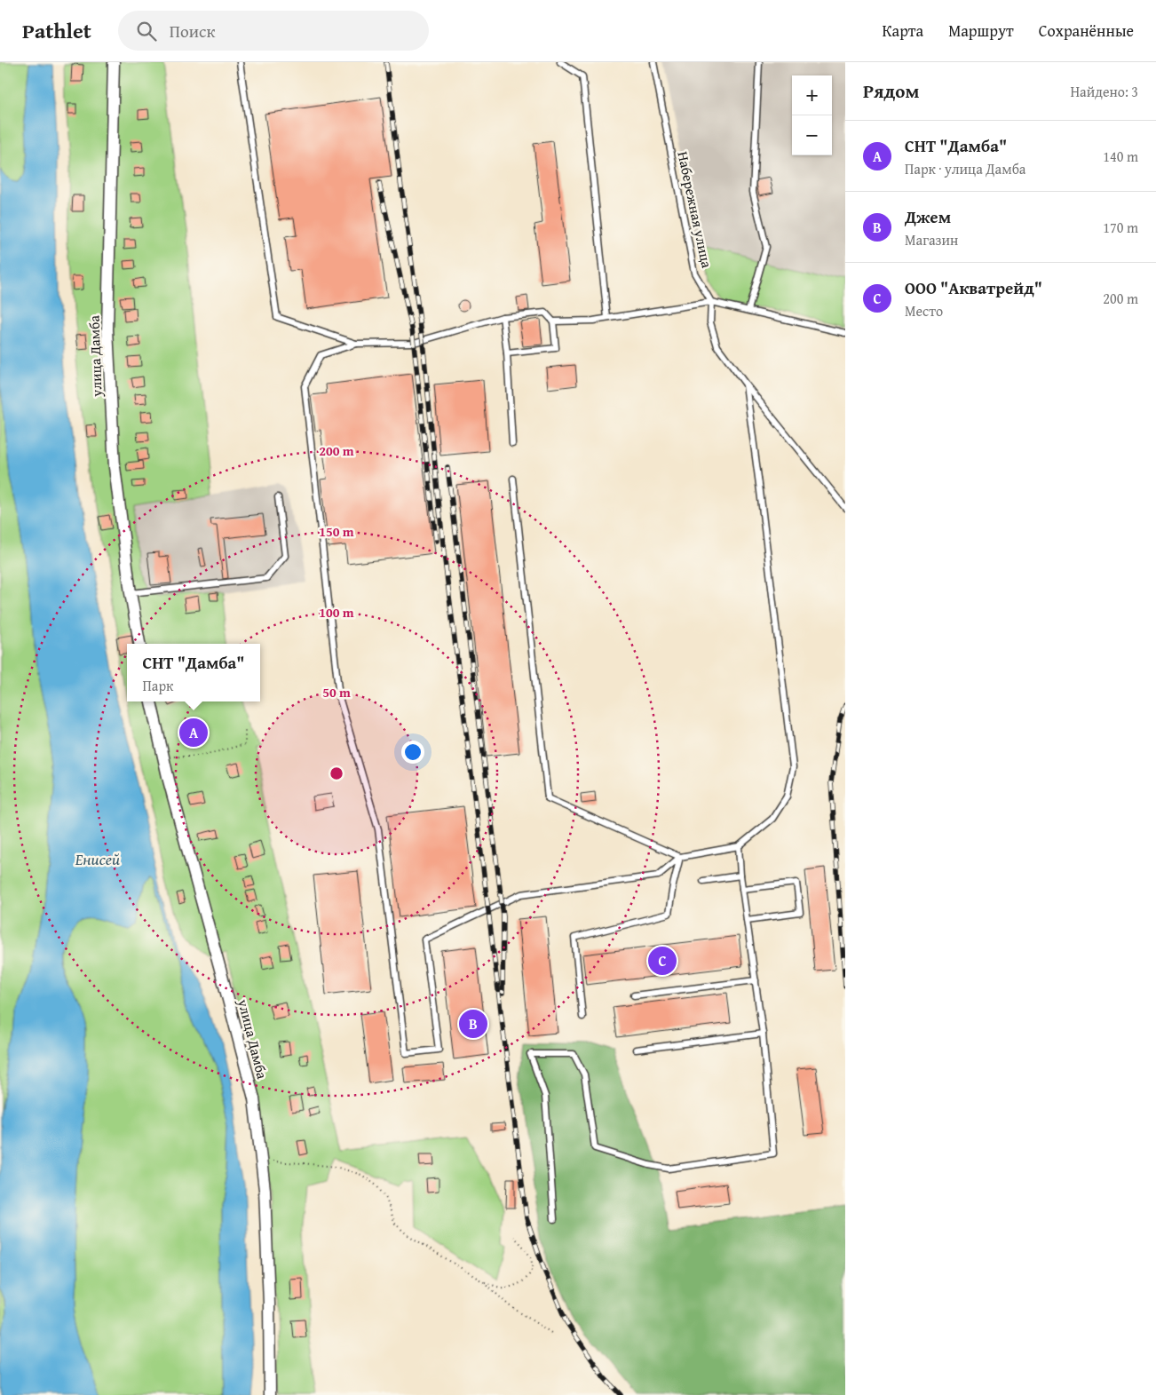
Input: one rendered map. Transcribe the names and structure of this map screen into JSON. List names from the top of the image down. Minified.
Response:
{"streets":{"street":["улица Дамба"],"lane":["Набережная улица"]},"water":["Енисей"],"page":{"header":"Pathlet","search":"Поиск","nav":["Карта","Маршрут","Сохранённые"],"heading":["Рядом","Найдено: 3"],"map_buttons":["+","−"],"list":[{"mark":"A","name":"СНТ \"Дамба\"","note":"Парк · улица Дамба","value":"140 m"},{"mark":"B","name":"Джем","note":"Магазин","value":"170 m"},{"mark":"C","name":"ООО \"Акватрейд\"","note":"Место","value":"200 m"}],"popup":["СНТ \"Дамба\"","Парк"],"pins":["A","C","B"]},"rings":["200 m","150 m","100 m","50 m"]}
